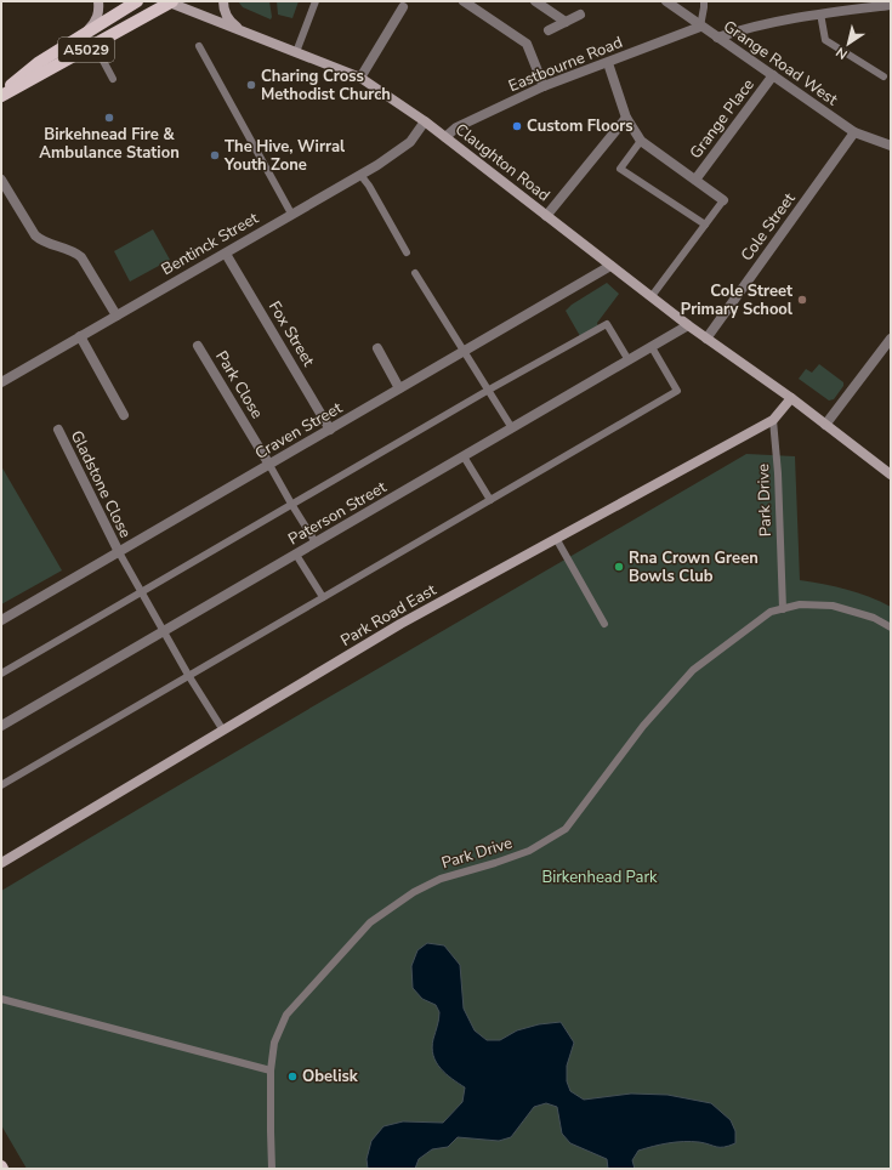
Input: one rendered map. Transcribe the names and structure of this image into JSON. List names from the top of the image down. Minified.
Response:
{"streets":{"main road":["A5029"],"street":["Grange Road West","Eastbourne Road","Grange Place","Claughton Road","Cole Street","Bentinck Street","Fox Street","Park Close","Craven Street","Gladstone Close","Paterson Street","Park Road East"],"lane":["Park Drive"]},"crossings":[["A5029","Claughton Road"],["Grange Road West","Eastbourne Road"],["Grange Road West","Grange Place"],["Grange Road West","Cole Street"],["Eastbourne Road","Claughton Road"],["Claughton Road","Cole Street"],["Claughton Road","Bentinck Street"],["Claughton Road","Craven Street"],["Claughton Road","Paterson Street"],["Claughton Road","Park Road East"],["Bentinck Street","Fox Street"],["Fox Street","Craven Street"],["Park Close","Craven Street"],["Craven Street","Gladstone Close"],["Park Drive","Park Road East"]],"parks":["Birkenhead Park"],"places":["Charing Cross Methodist Church","Birkehnead Fire & Ambulance Station","Custom Floors","The Hive, Wirral Youth Zone","Cole Street Primary School","Rna Crown Green Bowls Club","Obelisk"],"north":"bottom left"}
